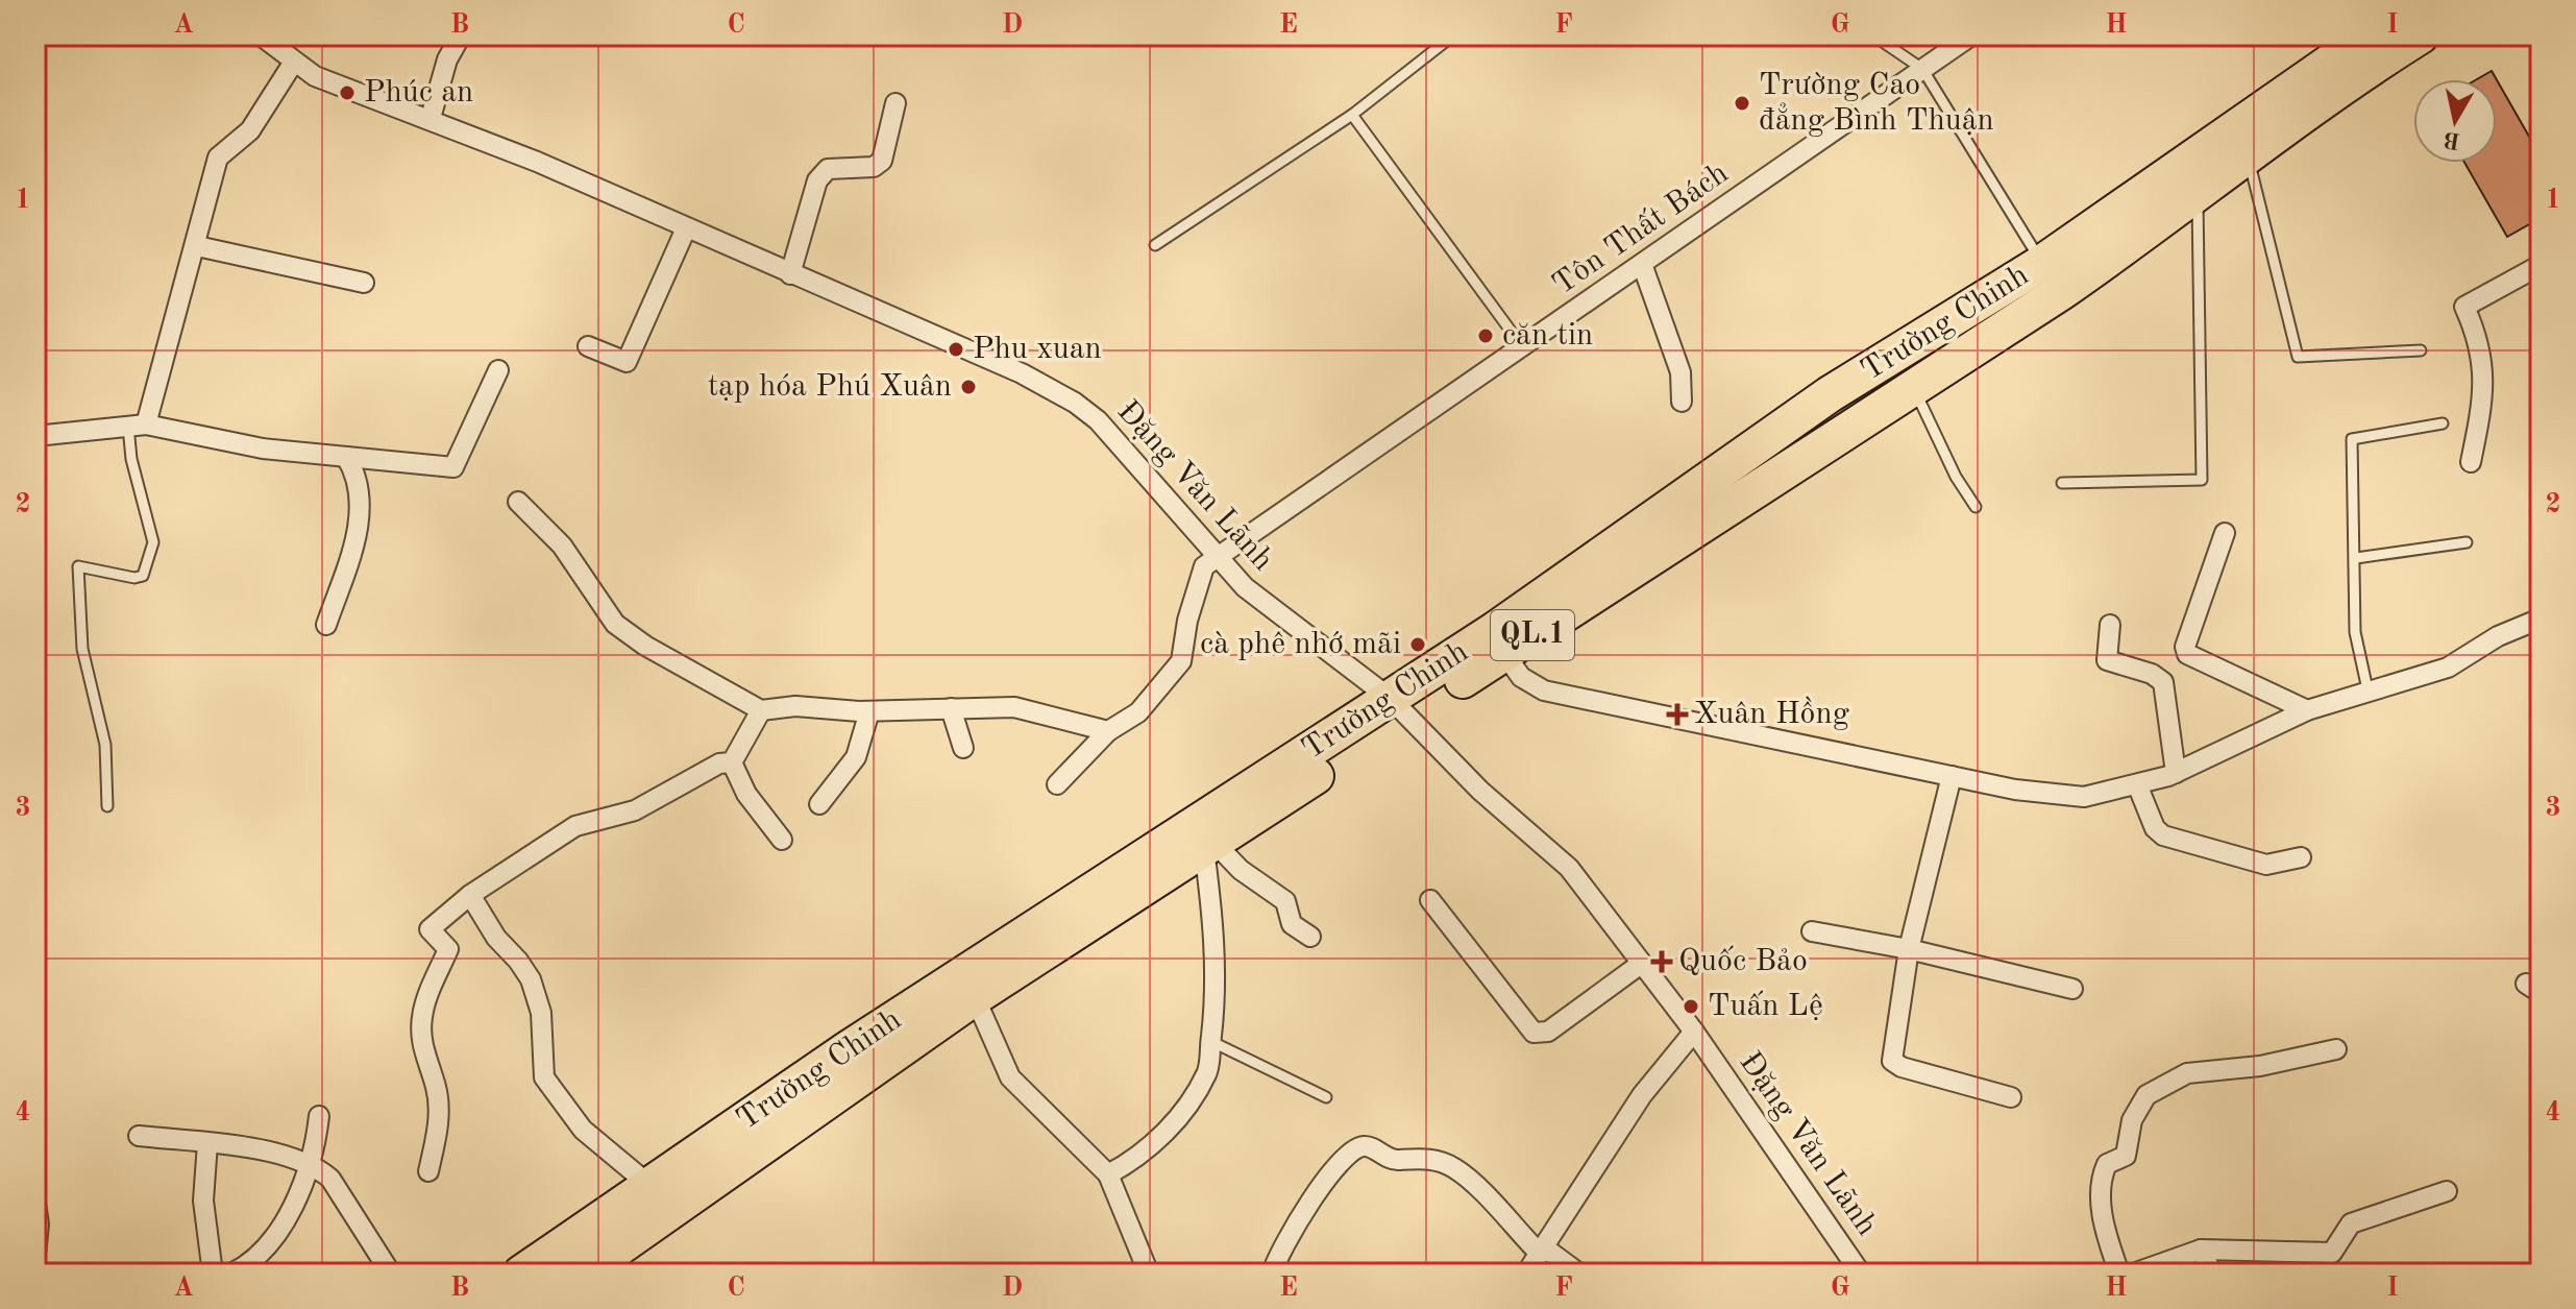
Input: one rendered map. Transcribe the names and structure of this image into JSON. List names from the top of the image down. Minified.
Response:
{"streets":{"highway":["Trường Chinh","QL.1"],"street":["Tôn Thất Bách","Đặng Văn Lãnh"]},"crossings":[["Tôn Thất Bách","Đặng Văn Lãnh"],["Trường Chinh","Đặng Văn Lãnh"]],"places":{"other":["Phúc an","Trường Cao đẳng Bình Thuận","căn tin","Phu xuan","tạp hóa Phú Xuân","cà phê nhớ mãi","Tuấn Lệ"],"health":["Xuân Hồng","Quốc Bảo"]},"north":"bottom","grid":{"columns":["A","B","C","D","E","F","G","H","I"],"rows":["1","2","3","4"]}}
